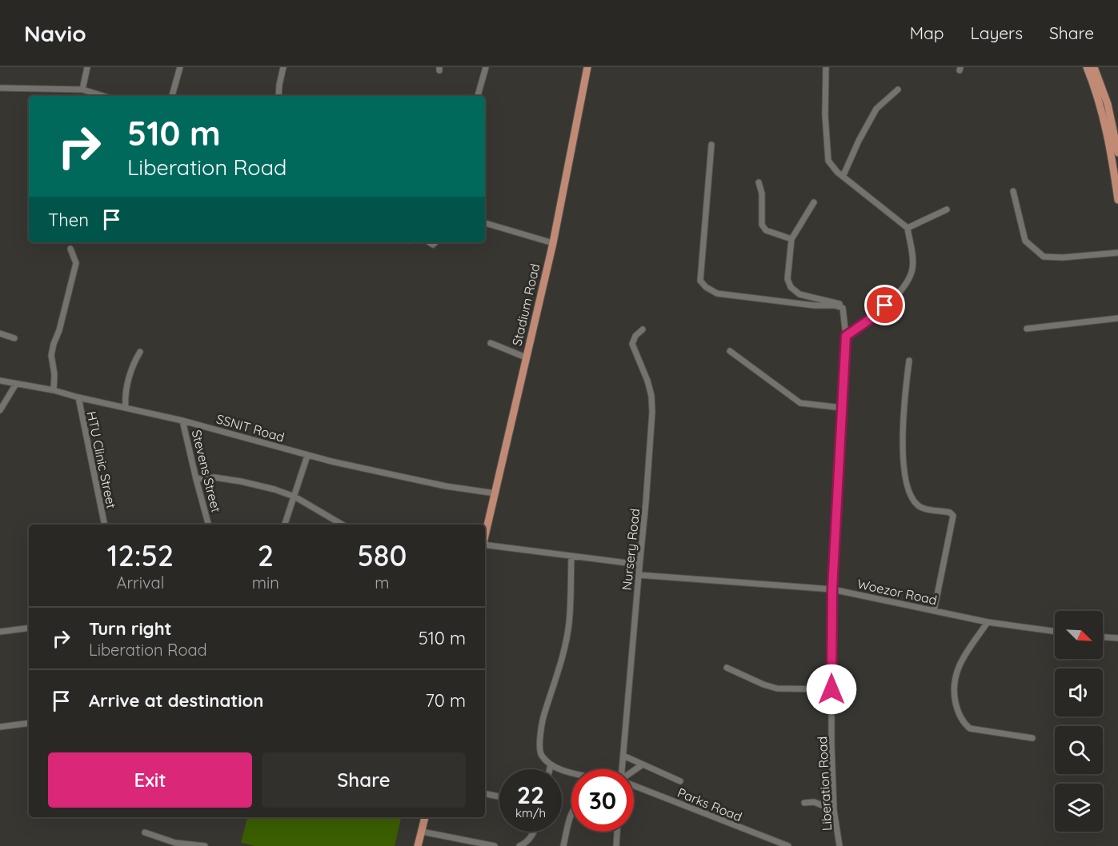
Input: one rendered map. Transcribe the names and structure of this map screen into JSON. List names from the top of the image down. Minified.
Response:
{"streets":{"main road":["Stadium Road"],"street":["SSNIT Road","HTU Clinic Street","Stevens Street","Nursery Road","Woezor Road","Liberation Road","Parks Road"]},"crossings":[["Stadium Road","SSNIT Road"],["SSNIT Road","HTU Clinic Street"],["SSNIT Road","Stevens Street"],["Nursery Road","Woezor Road"],["Woezor Road","Liberation Road"]],"north":"bottom right","page":{"header":"Navio","nav":["Map","Layers","Share"],"turn":["510 m","Liberation Road"],"then":"Then","eta":["12:52","Arrival","2","min","580","m"],"list":[{"name":"Turn right","note":"Liberation Road","value":"510 m"},{"name":"Arrive at destination","value":"70 m"}],"buttons":["Exit","Share"],"speed":"22 km/h","limit":"30"}}
